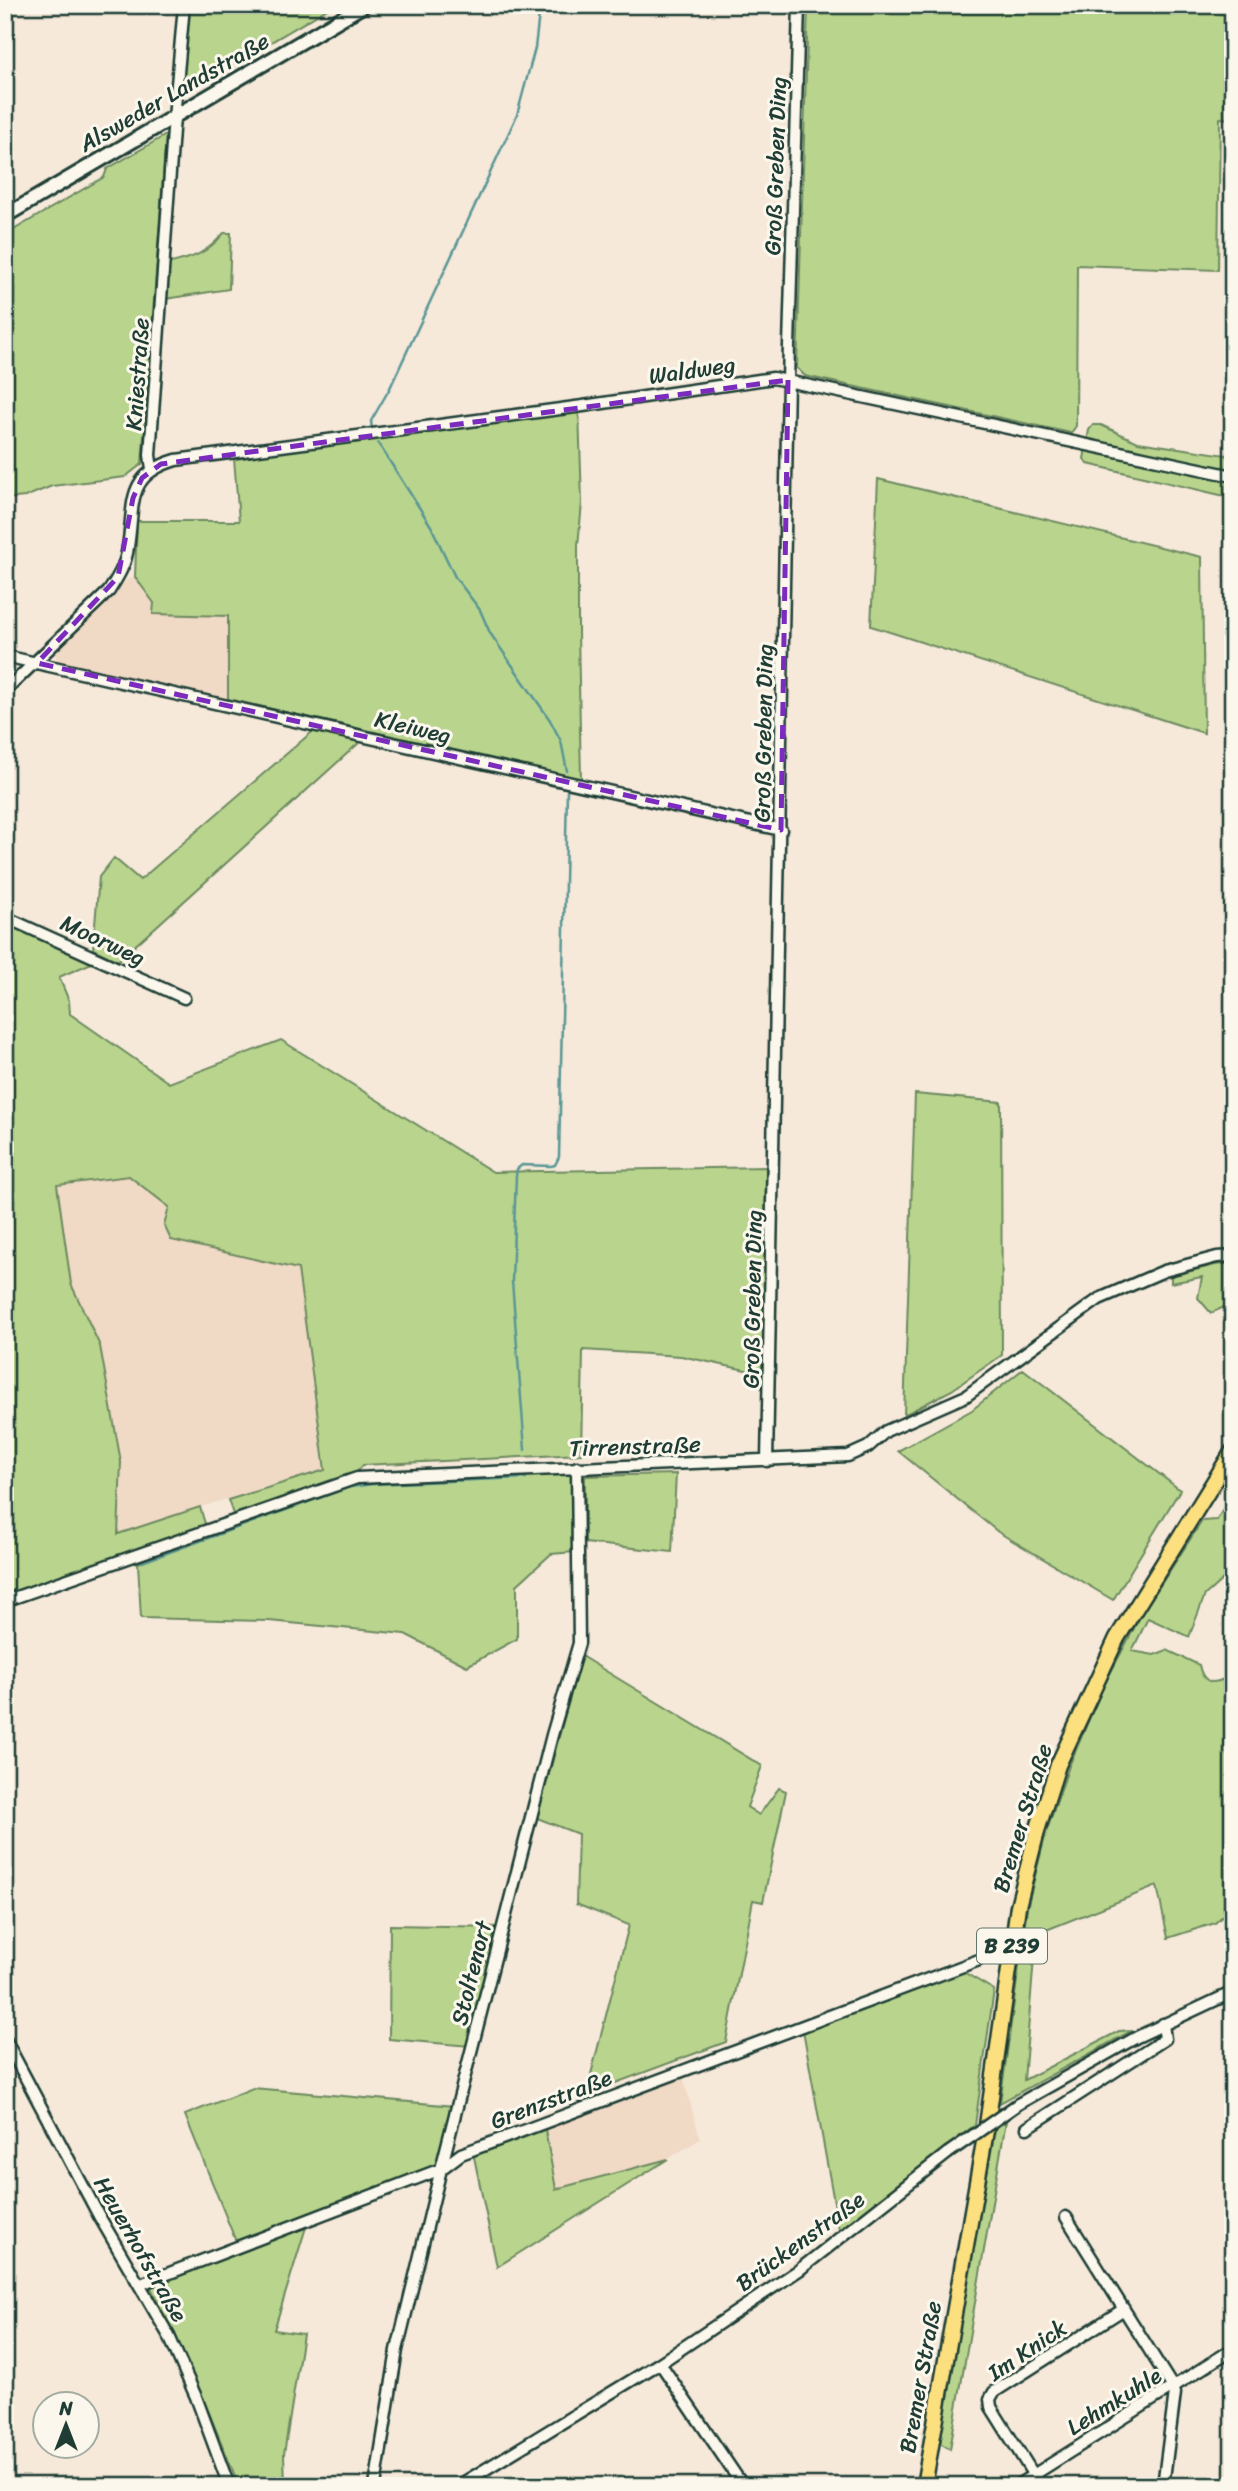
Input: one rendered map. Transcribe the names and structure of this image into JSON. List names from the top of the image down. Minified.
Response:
{"streets":{"main road":["Bremer Straße","B 239"],"street":["Alsweder Landstraße","Groß Greben Ding","Waldweg","Kniestraße","Kleiweg","Moorweg","Tirrenstraße","Stoltenort","Grenzstraße","Brückenstraße","Heuerhofstraße","Im Knick","Lehmkuhle"]},"crossings":[["Alsweder Landstraße","Kniestraße"],["Groß Greben Ding","Waldweg"],["Groß Greben Ding","Kleiweg"],["Groß Greben Ding","Tirrenstraße"],["Waldweg","Kniestraße"],["Tirrenstraße","Stoltenort"],["Stoltenort","Grenzstraße"],["Grenzstraße","Heuerhofstraße"],["Im Knick","Lehmkuhle"]],"north":"top"}
